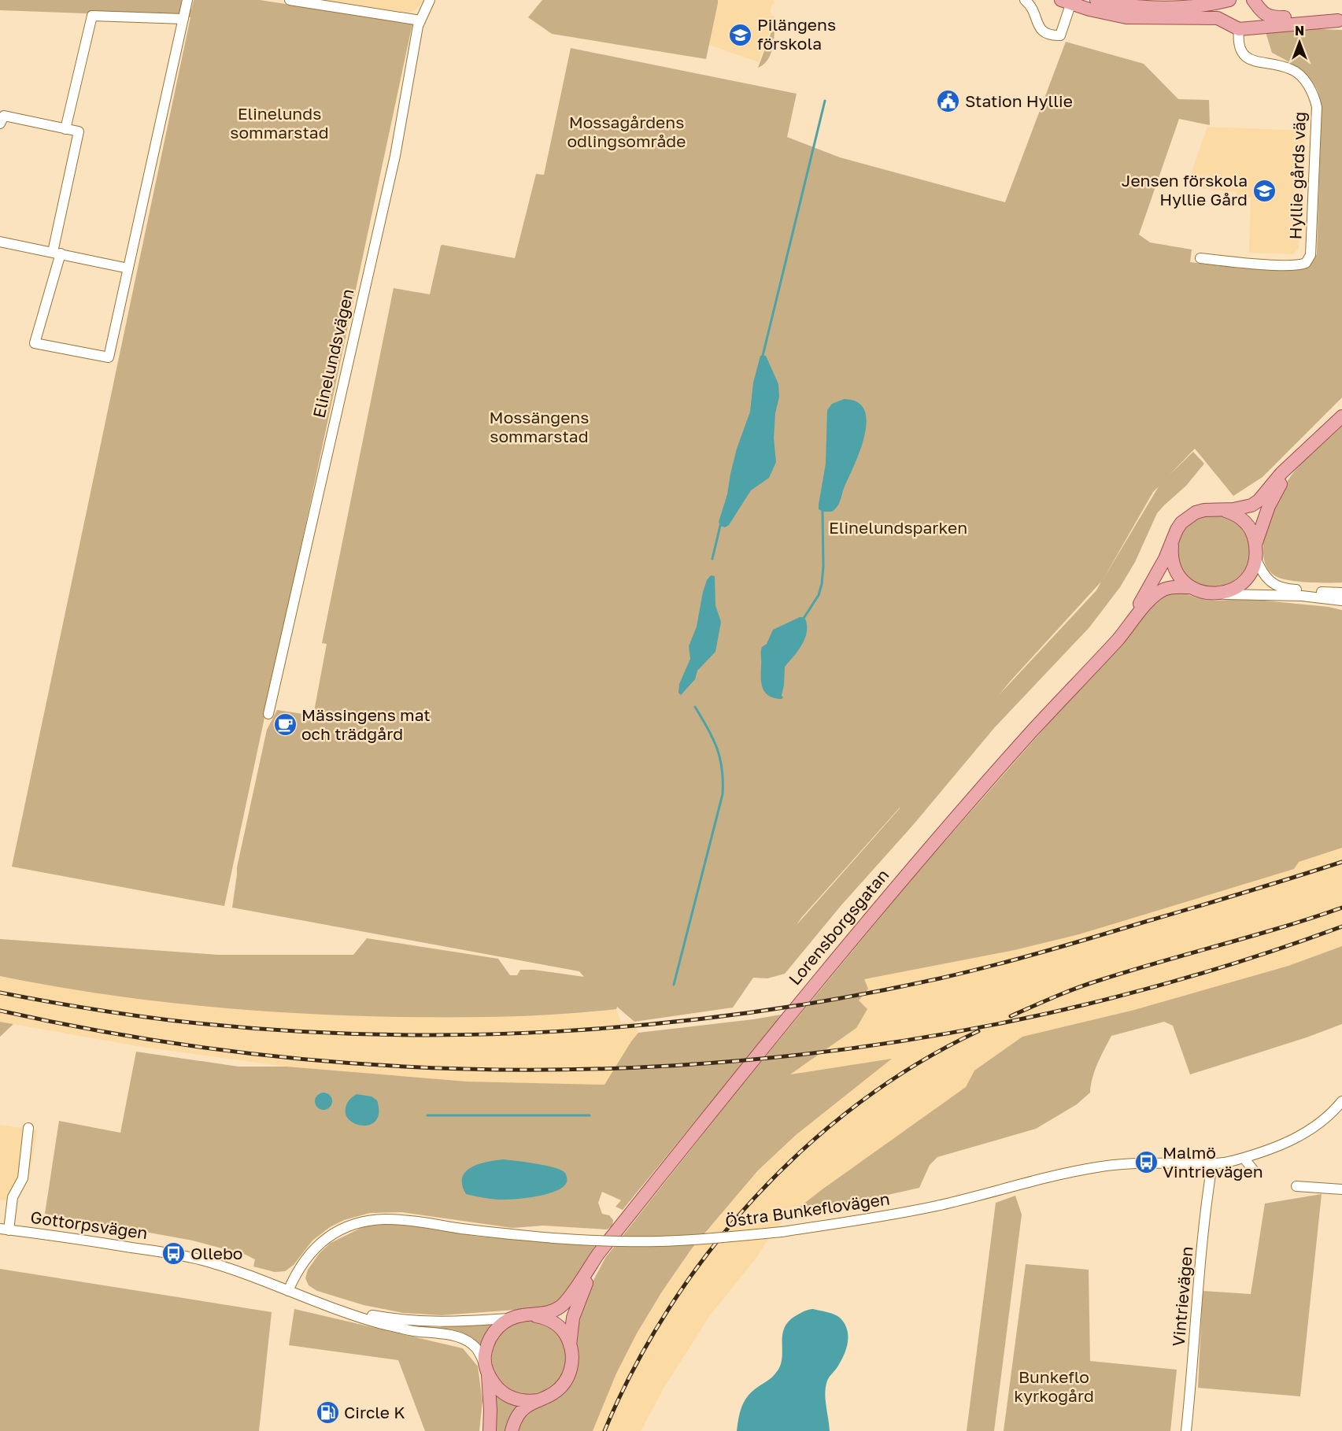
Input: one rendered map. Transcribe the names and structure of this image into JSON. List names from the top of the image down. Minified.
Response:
{"streets":{"main road":["Lorensborgsgatan"],"street":["Hyllie gårds väg","Elinelundsvägen","Östra Bunkeflovägen","Gottorpsvägen","Vintrievägen"]},"crossings":[["Lorensborgsgatan","Gottorpsvägen"],["Östra Bunkeflovägen","Gottorpsvägen"],["Östra Bunkeflovägen","Vintrievägen"]],"parks":["Elinelunds sommarstad","Mossagårdens odlingsområde","Mossängens sommarstad","Elinelundsparken","Bunkeflo kyrkogård"],"places":{"school or university":["Pilängens förskola","Jensen förskola Hyllie Gård"],"public building":["Station Hyllie"],"cafe":["Mässingens mat och trädgård"],"bus stop":["Malmö Vintrievägen","Ollebo"],"fuel station":["Circle K"]},"north":"top"}
